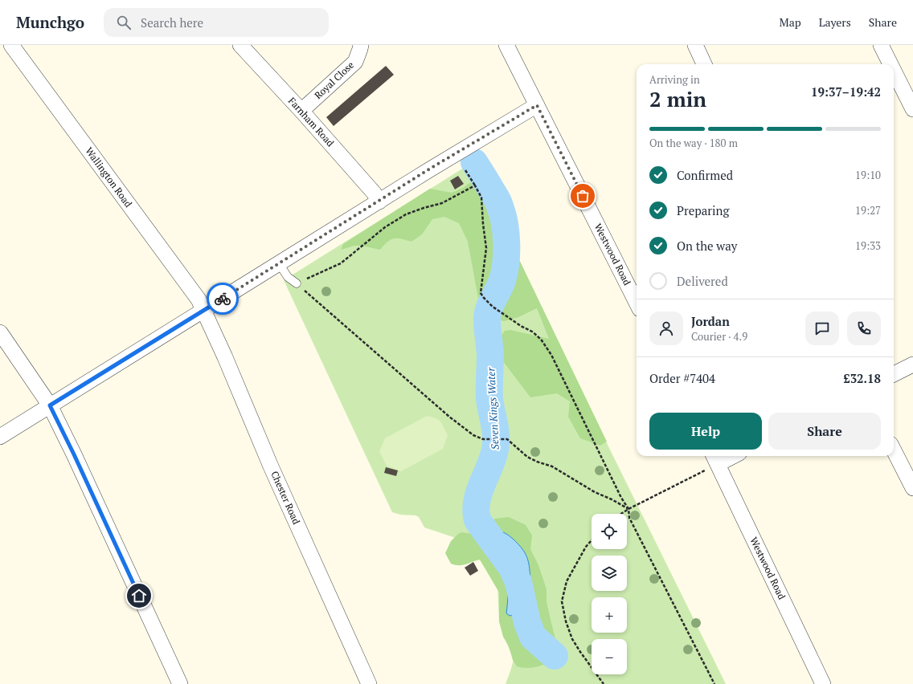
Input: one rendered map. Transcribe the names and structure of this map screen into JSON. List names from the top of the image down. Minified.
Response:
{"streets":{"street":["Royal Close","Farnham Road","Wallington Road","Westwood Road","Chester Road"]},"crossings":[["Royal Close","Farnham Road"],["Wallington Road","Chester Road"]],"water":["Seven Kings Water"],"page":{"header":"Munchgo","search":"Search here","nav":["Map","Layers","Share"],"heading":["2 min","Arriving in","19:37–19:42"],"panel":["Jordan","Courier · 4.9","Order #7404","£32.18"],"bar":"On the way · 180 m","list":[["Confirmed","19:10"],["Preparing","19:27"],["On the way","19:33"],"Delivered"],"buttons":["Help","Share"],"map_buttons":["+","−"]}}
